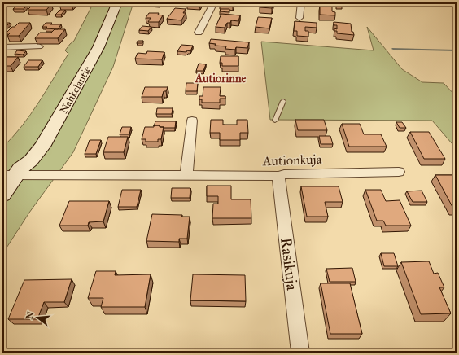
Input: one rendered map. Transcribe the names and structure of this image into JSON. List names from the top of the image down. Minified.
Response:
{"streets":{"main road":["Nahkelantie"],"street":["Autionkuja","Rasikuja"]},"crossings":[["Nahkelantie","Autionkuja"],["Autionkuja","Rasikuja"]],"districts":["Autiorinne"],"north":"left"}
